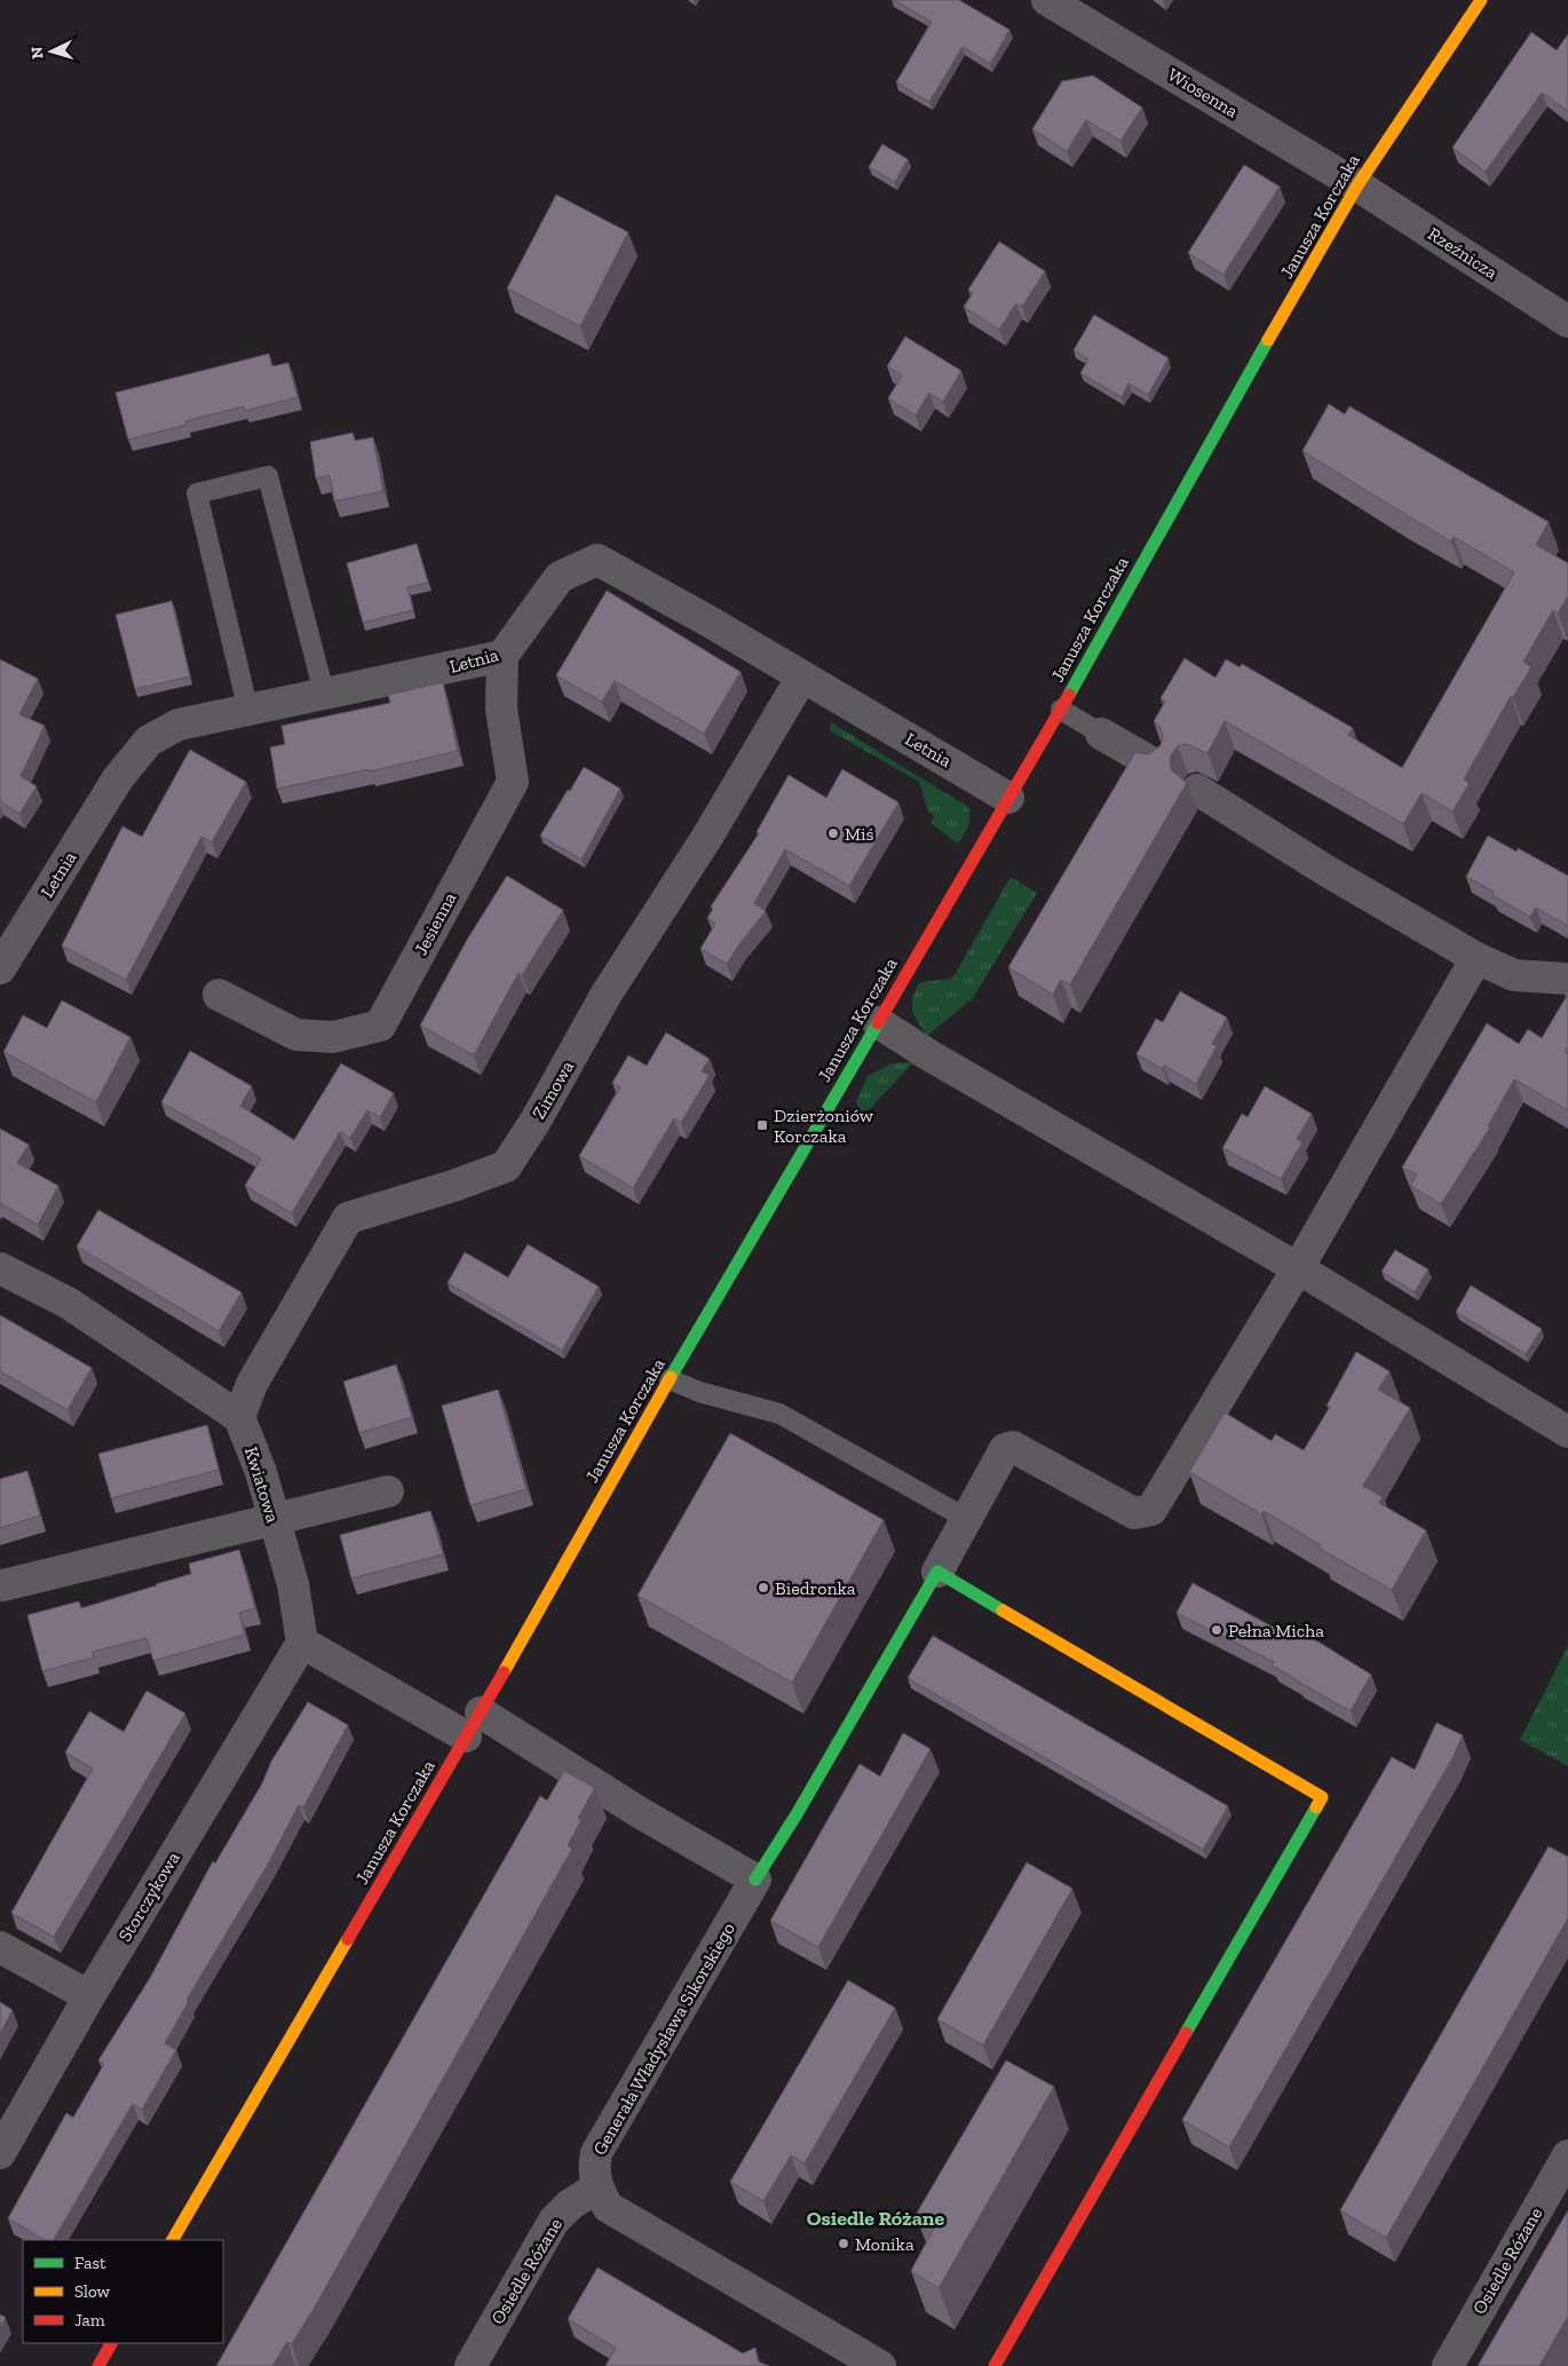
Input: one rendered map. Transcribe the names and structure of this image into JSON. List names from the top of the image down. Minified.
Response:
{"streets":{"street":["Wiosenna","Janusza Korczaka","Rzeźnicza","Letnia","Jesienna","Zimowa","Kwiatowa","Storczykowa","Generała Władysława Sikorskiego","Osiedle Różane"]},"crossings":[["Wiosenna","Janusza Korczaka"],["Wiosenna","Rzeźnicza"],["Janusza Korczaka","Rzeźnicza"],["Janusza Korczaka","Letnia"],["Letnia","Jesienna"],["Letnia","Zimowa"],["Zimowa","Kwiatowa"],["Kwiatowa","Storczykowa"],["Generała Władysława Sikorskiego","Osiedle Różane"]],"districts":["Osiedle Różane"],"places":{"other":["Miś","Biedronka","Pełna Micha","Monika"],"transit":["Dzierżoniów Korczaka"]},"legend":["Fast","Slow","Jam"],"north":"left"}
